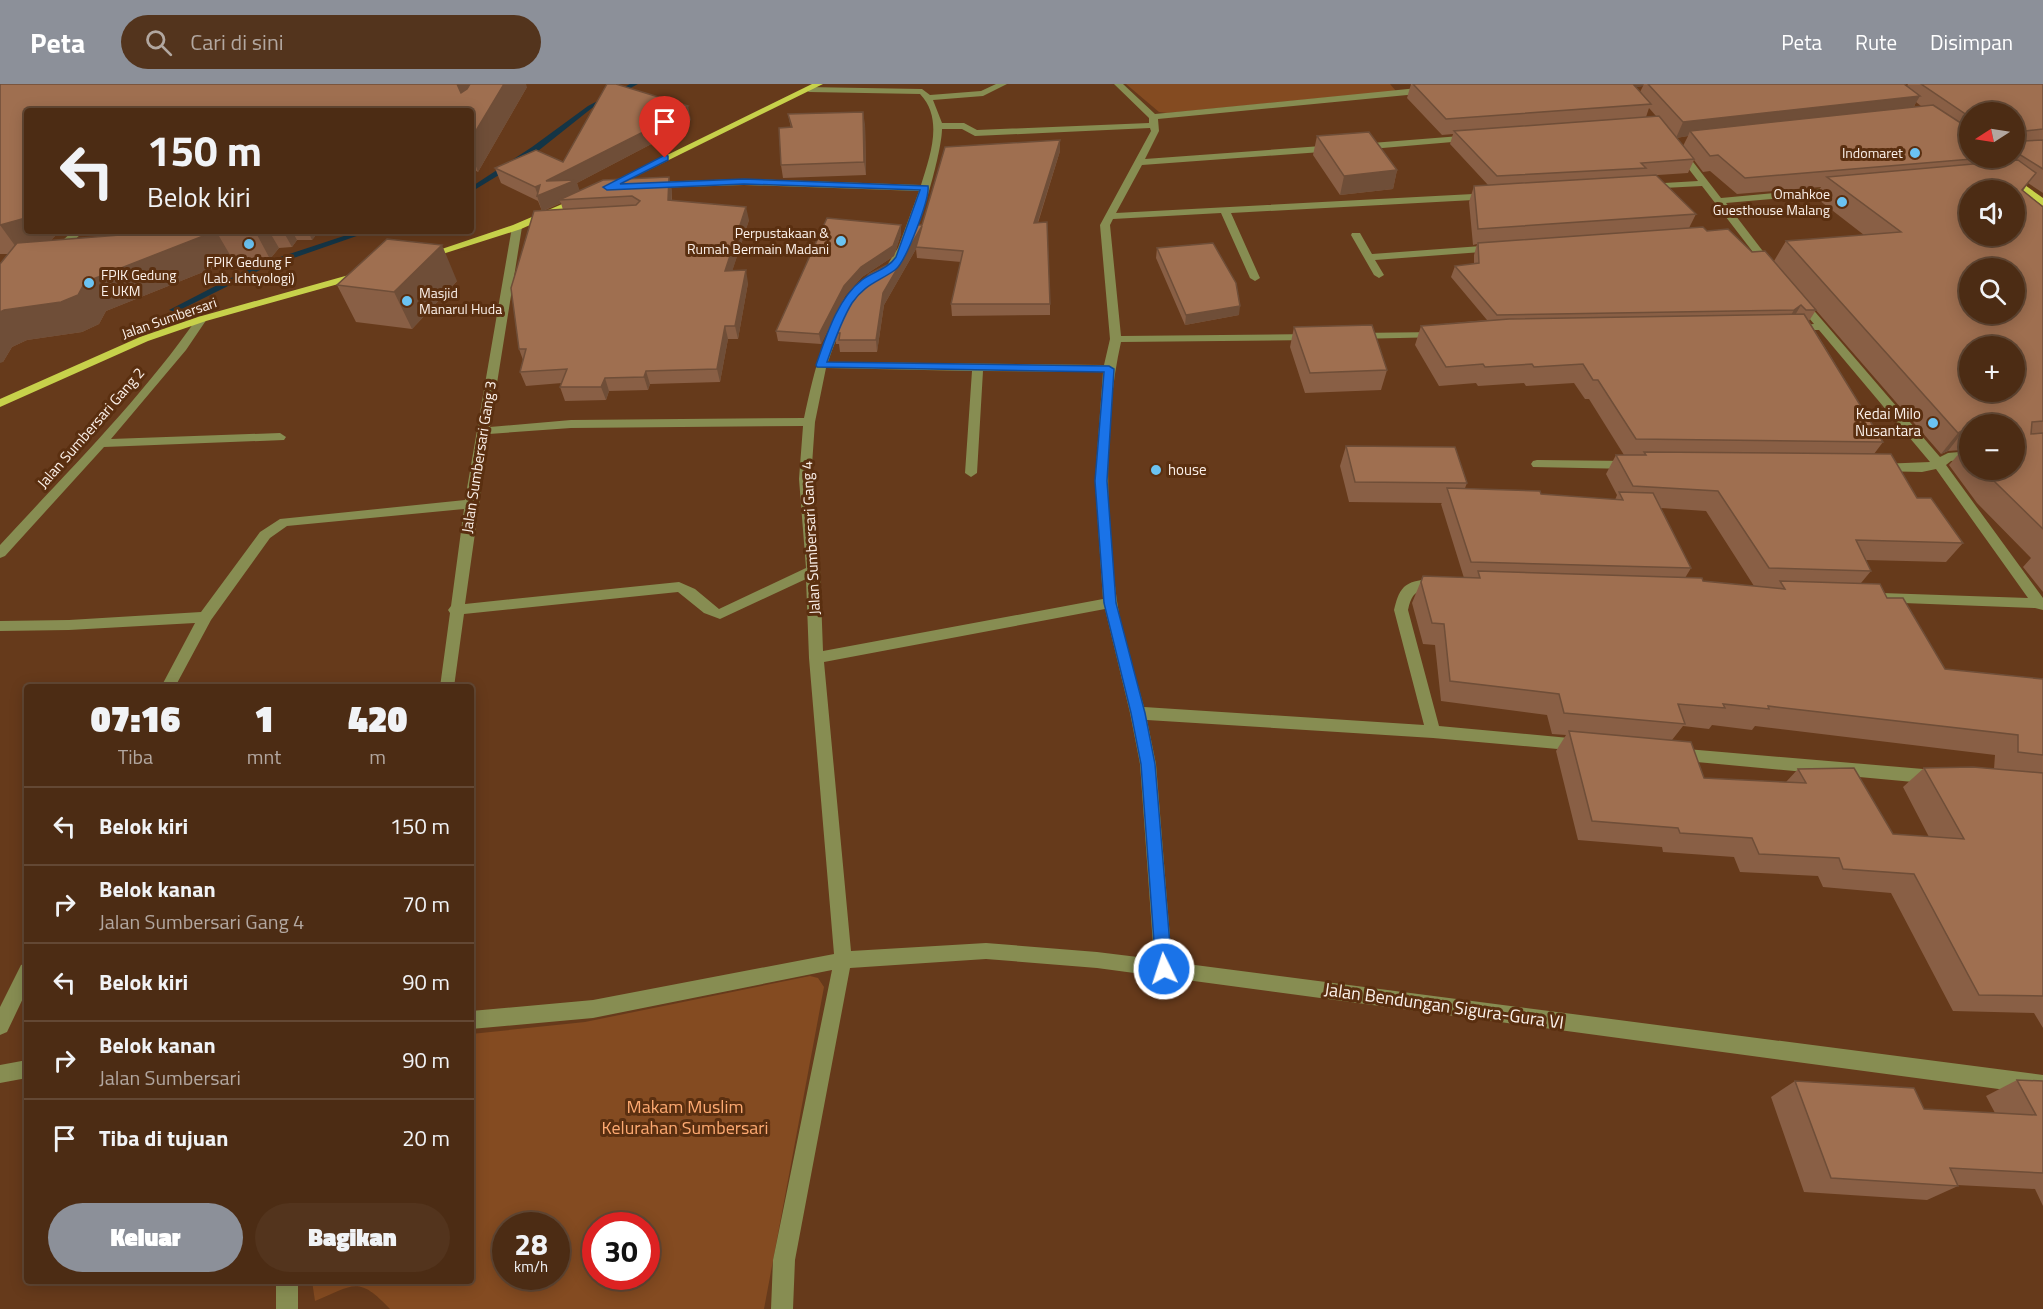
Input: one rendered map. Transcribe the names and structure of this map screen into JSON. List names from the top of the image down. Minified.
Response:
{"streets":{"main road":["Jalan Sumbersari"],"street":["Jalan Sumbersari Gang 2","Jalan Sumbersari Gang 3","Jalan Sumbersari Gang 4","Jalan Bendungan Sigura-Gura VI"]},"crossings":[["Jalan Sumbersari","Jalan Sumbersari Gang 2"],["Jalan Sumbersari Gang 4","Jalan Bendungan Sigura-Gura VI"]],"parks":["Makam Muslim Kelurahan Sumbersari"],"places":["Indomaret","Omahkoe Guesthouse Malang","Perpustakaan & Rumah Bermain Madani","FPIK Gedung F (Lab. Ichtyologi)","FPIK Gedung E UKM","Masjid Manarul Huda","Kedai Milo Nusantara","house"],"north":"left","page":{"header":"Peta","search":"Cari di sini","nav":["Peta","Rute","Disimpan"],"map_buttons":["+","−"],"turn":["150 m","Belok kiri"],"eta":["07:16","Tiba","1","mnt","420","m"],"list":[{"name":"Belok kiri","value":"150 m"},{"name":"Belok kanan","note":"Jalan Sumbersari Gang 4","value":"70 m"},{"name":"Belok kiri","value":"90 m"},{"name":"Belok kanan","note":"Jalan Sumbersari","value":"90 m"},{"name":"Tiba di tujuan","value":"20 m"}],"buttons":["Keluar","Bagikan"],"speed":"28 km/h","limit":"30"}}
